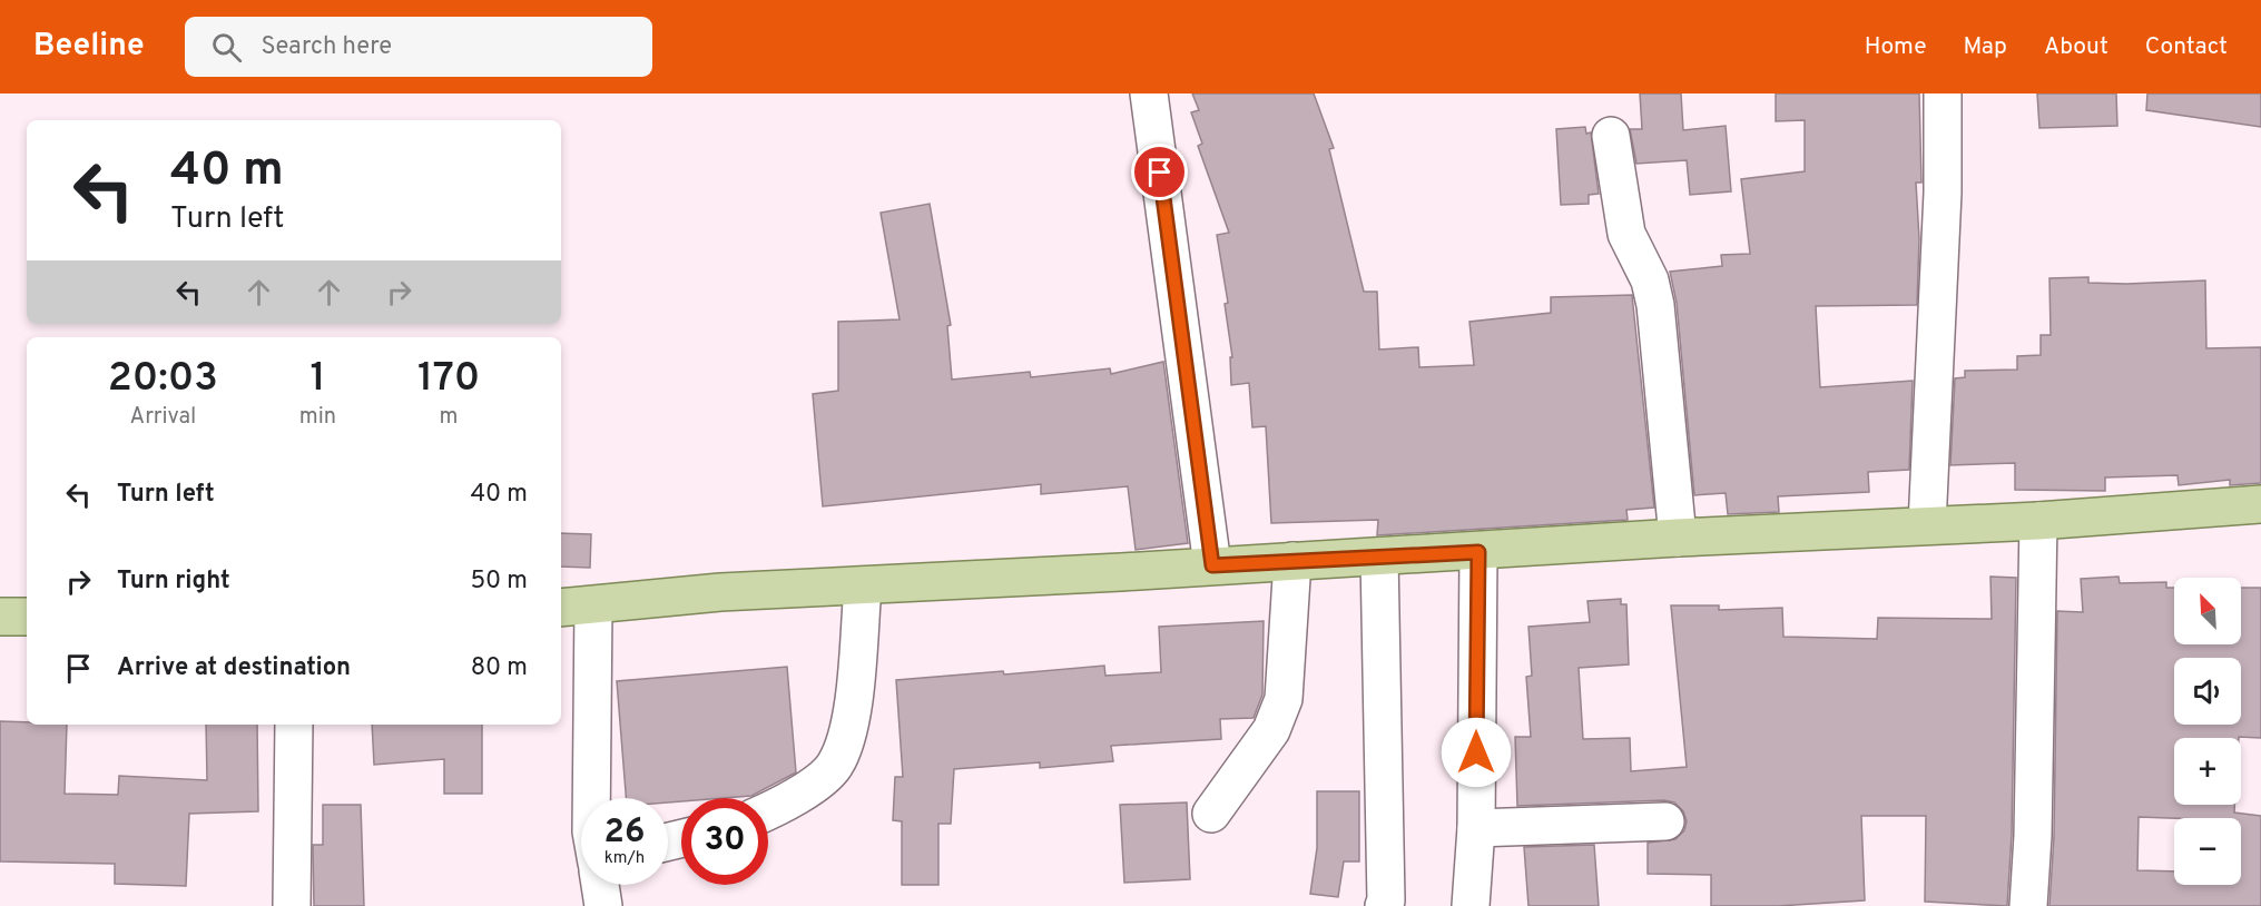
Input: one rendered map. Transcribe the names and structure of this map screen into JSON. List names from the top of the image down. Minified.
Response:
{"north":"top left","page":{"header":"Beeline","search":"Search here","nav":["Home","Map","About","Contact"],"turn":["40 m","Turn left"],"eta":["20:03","Arrival","1","min","170","m"],"list":[{"name":"Turn left","value":"40 m"},{"name":"Turn right","value":"50 m"},{"name":"Arrive at destination","value":"80 m"}],"map_buttons":["+","−"],"speed":"26 km/h","limit":"30"}}
